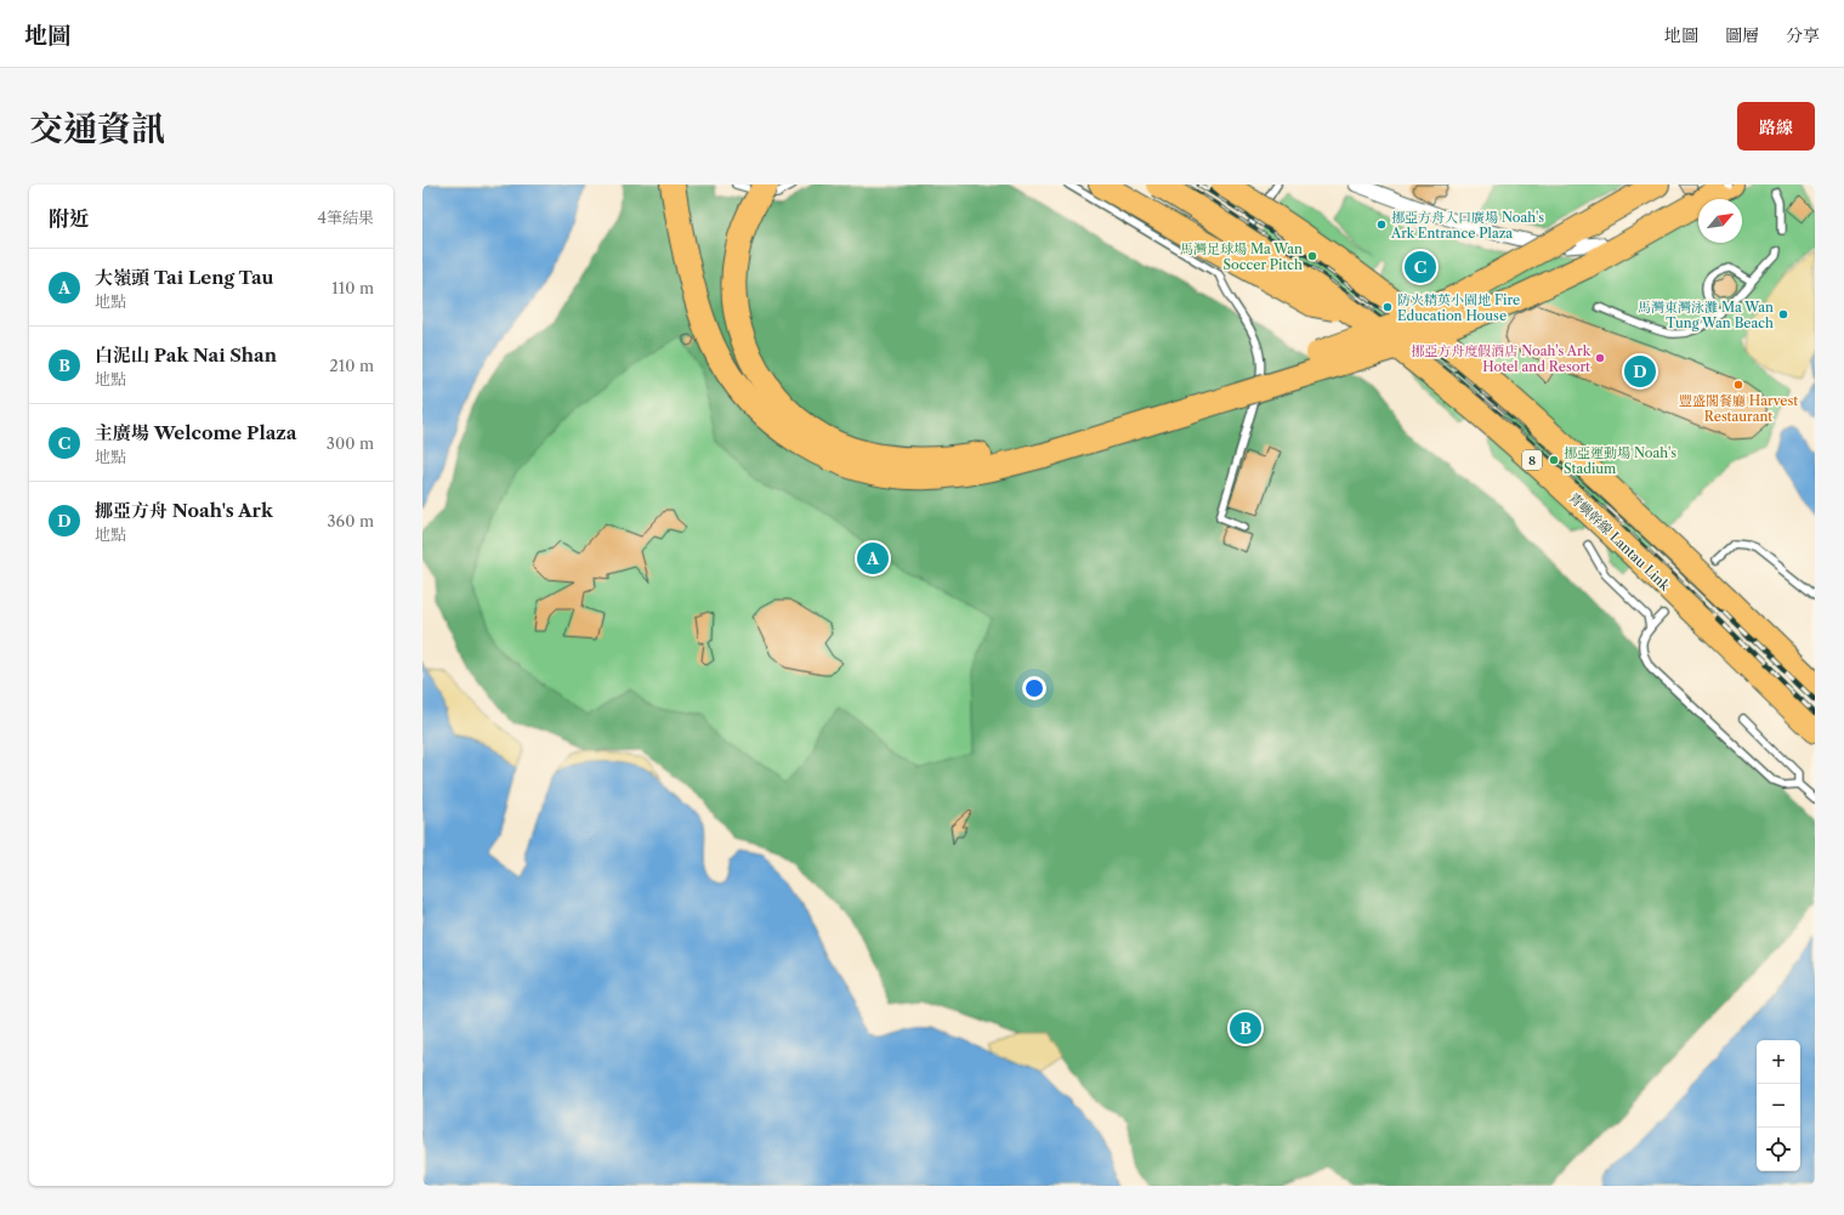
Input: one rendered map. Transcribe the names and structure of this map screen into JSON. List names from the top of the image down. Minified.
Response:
{"streets":{"highway":["8","青嶼幹線 Lantau Link"]},"crossings":[["8","青嶼幹線 Lantau Link"]],"places":["挪亞方舟入口廣場 Noah's Ark Entrance Plaza","馬灣足球場 Ma Wan Soccer Pitch","防火精英小園地 Fire Education House","馬灣東灣泳灘 Ma Wan Tung Wan Beach","挪亞方舟度假酒店 Noah's Ark Hotel and Resort","豐盛閣餐廳 Harvest Restaurant","挪亞運動場 Noah's Stadium"],"north":"top right","page":{"header":"地圖","nav":["地圖","圖層","分享"],"title":"交通資訊","buttons":"路線","heading":["附近","4筆結果"],"list":[{"mark":"A","name":"大嶺頭 Tai Leng Tau","note":"地點","value":"110 m"},{"mark":"B","name":"白泥山 Pak Nai Shan","note":"地點","value":"210 m"},{"mark":"C","name":"主廣場 Welcome Plaza","note":"地點","value":"300 m"},{"mark":"D","name":"挪亞方舟 Noah's Ark","note":"地點","value":"360 m"}],"pins":["C","D","A","B"],"map_buttons":["+","−"]}}
